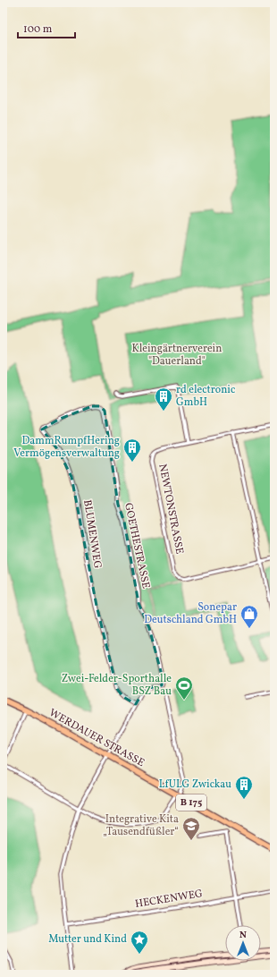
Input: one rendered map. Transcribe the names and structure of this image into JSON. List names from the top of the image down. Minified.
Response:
{"streets":{"main road":["WERDAUER STRASSE","B 175"],"street":["NEWTONSTRASSE","BLUMENWEG","GOETHESTRASSE","HECKENWEG"]},"crossings":[["BLUMENWEG","GOETHESTRASSE"],["GOETHESTRASSE","WERDAUER STRASSE"],["GOETHESTRASSE","HECKENWEG"]],"parks":["Kleingärtnerverein \"Dauerland\""],"places":{"building":["rd electronic GmbH","DammRumpfHering Vermögensverwaltung","LfULG Zwickau"],"shop":["Sonepar Deutschland GmbH"],"sports":["Zwei-Felder-Sporthalle BSZ Bau"],"school or university":["Integrative Kita „Tausendfüßler“"],"place":["Mutter und Kind"]},"scale_bar":"100 m","north":"top"}
